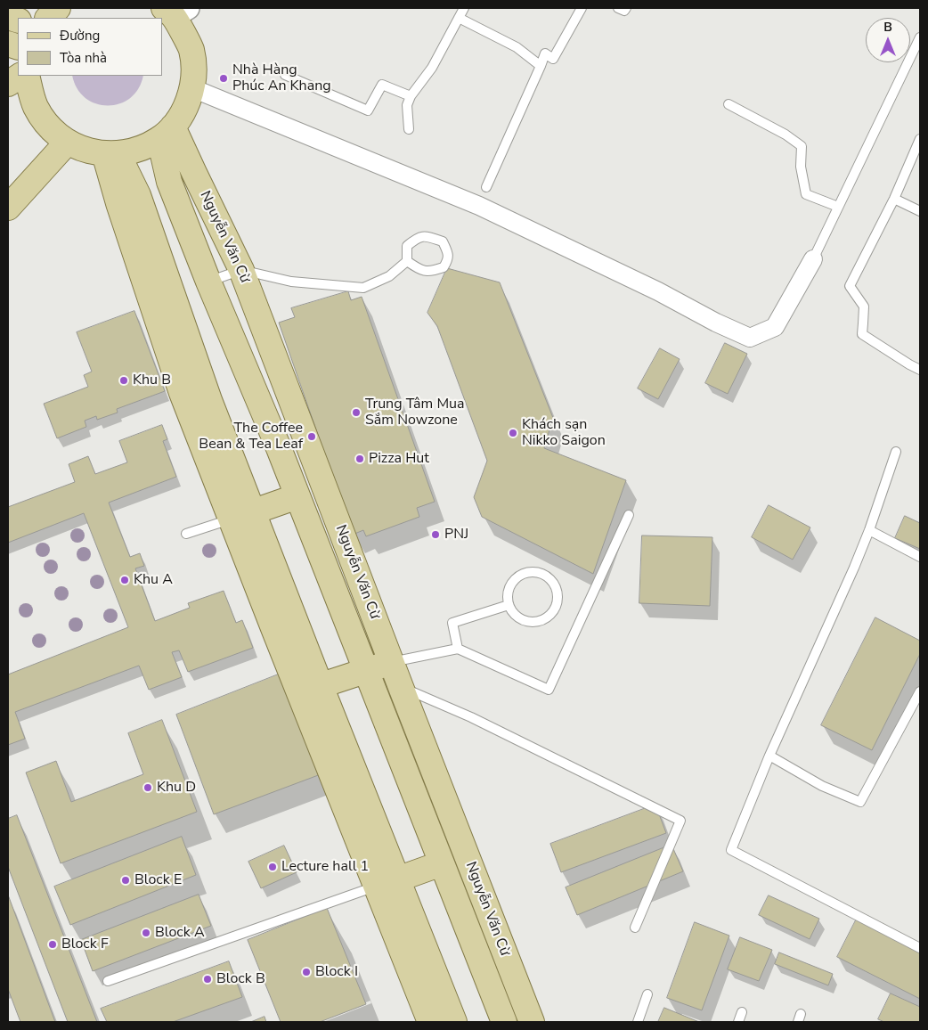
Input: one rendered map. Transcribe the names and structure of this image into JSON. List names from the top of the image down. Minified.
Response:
{"streets":{"main road":["Nguyễn Văn Cừ"]},"places":["Nhà Hàng Phúc An Khang","Khu B","Trung Tâm Mua Sắm Nowzone","Khách sạn Nikko Saigon","The Coffee Bean & Tea Leaf","Pizza Hut","PNJ","Khu A","Khu D","Lecture hall 1","Block E","Block A","Block F","Block I","Block B"],"legend":["Đường","Tòa nhà"],"north":"top"}
